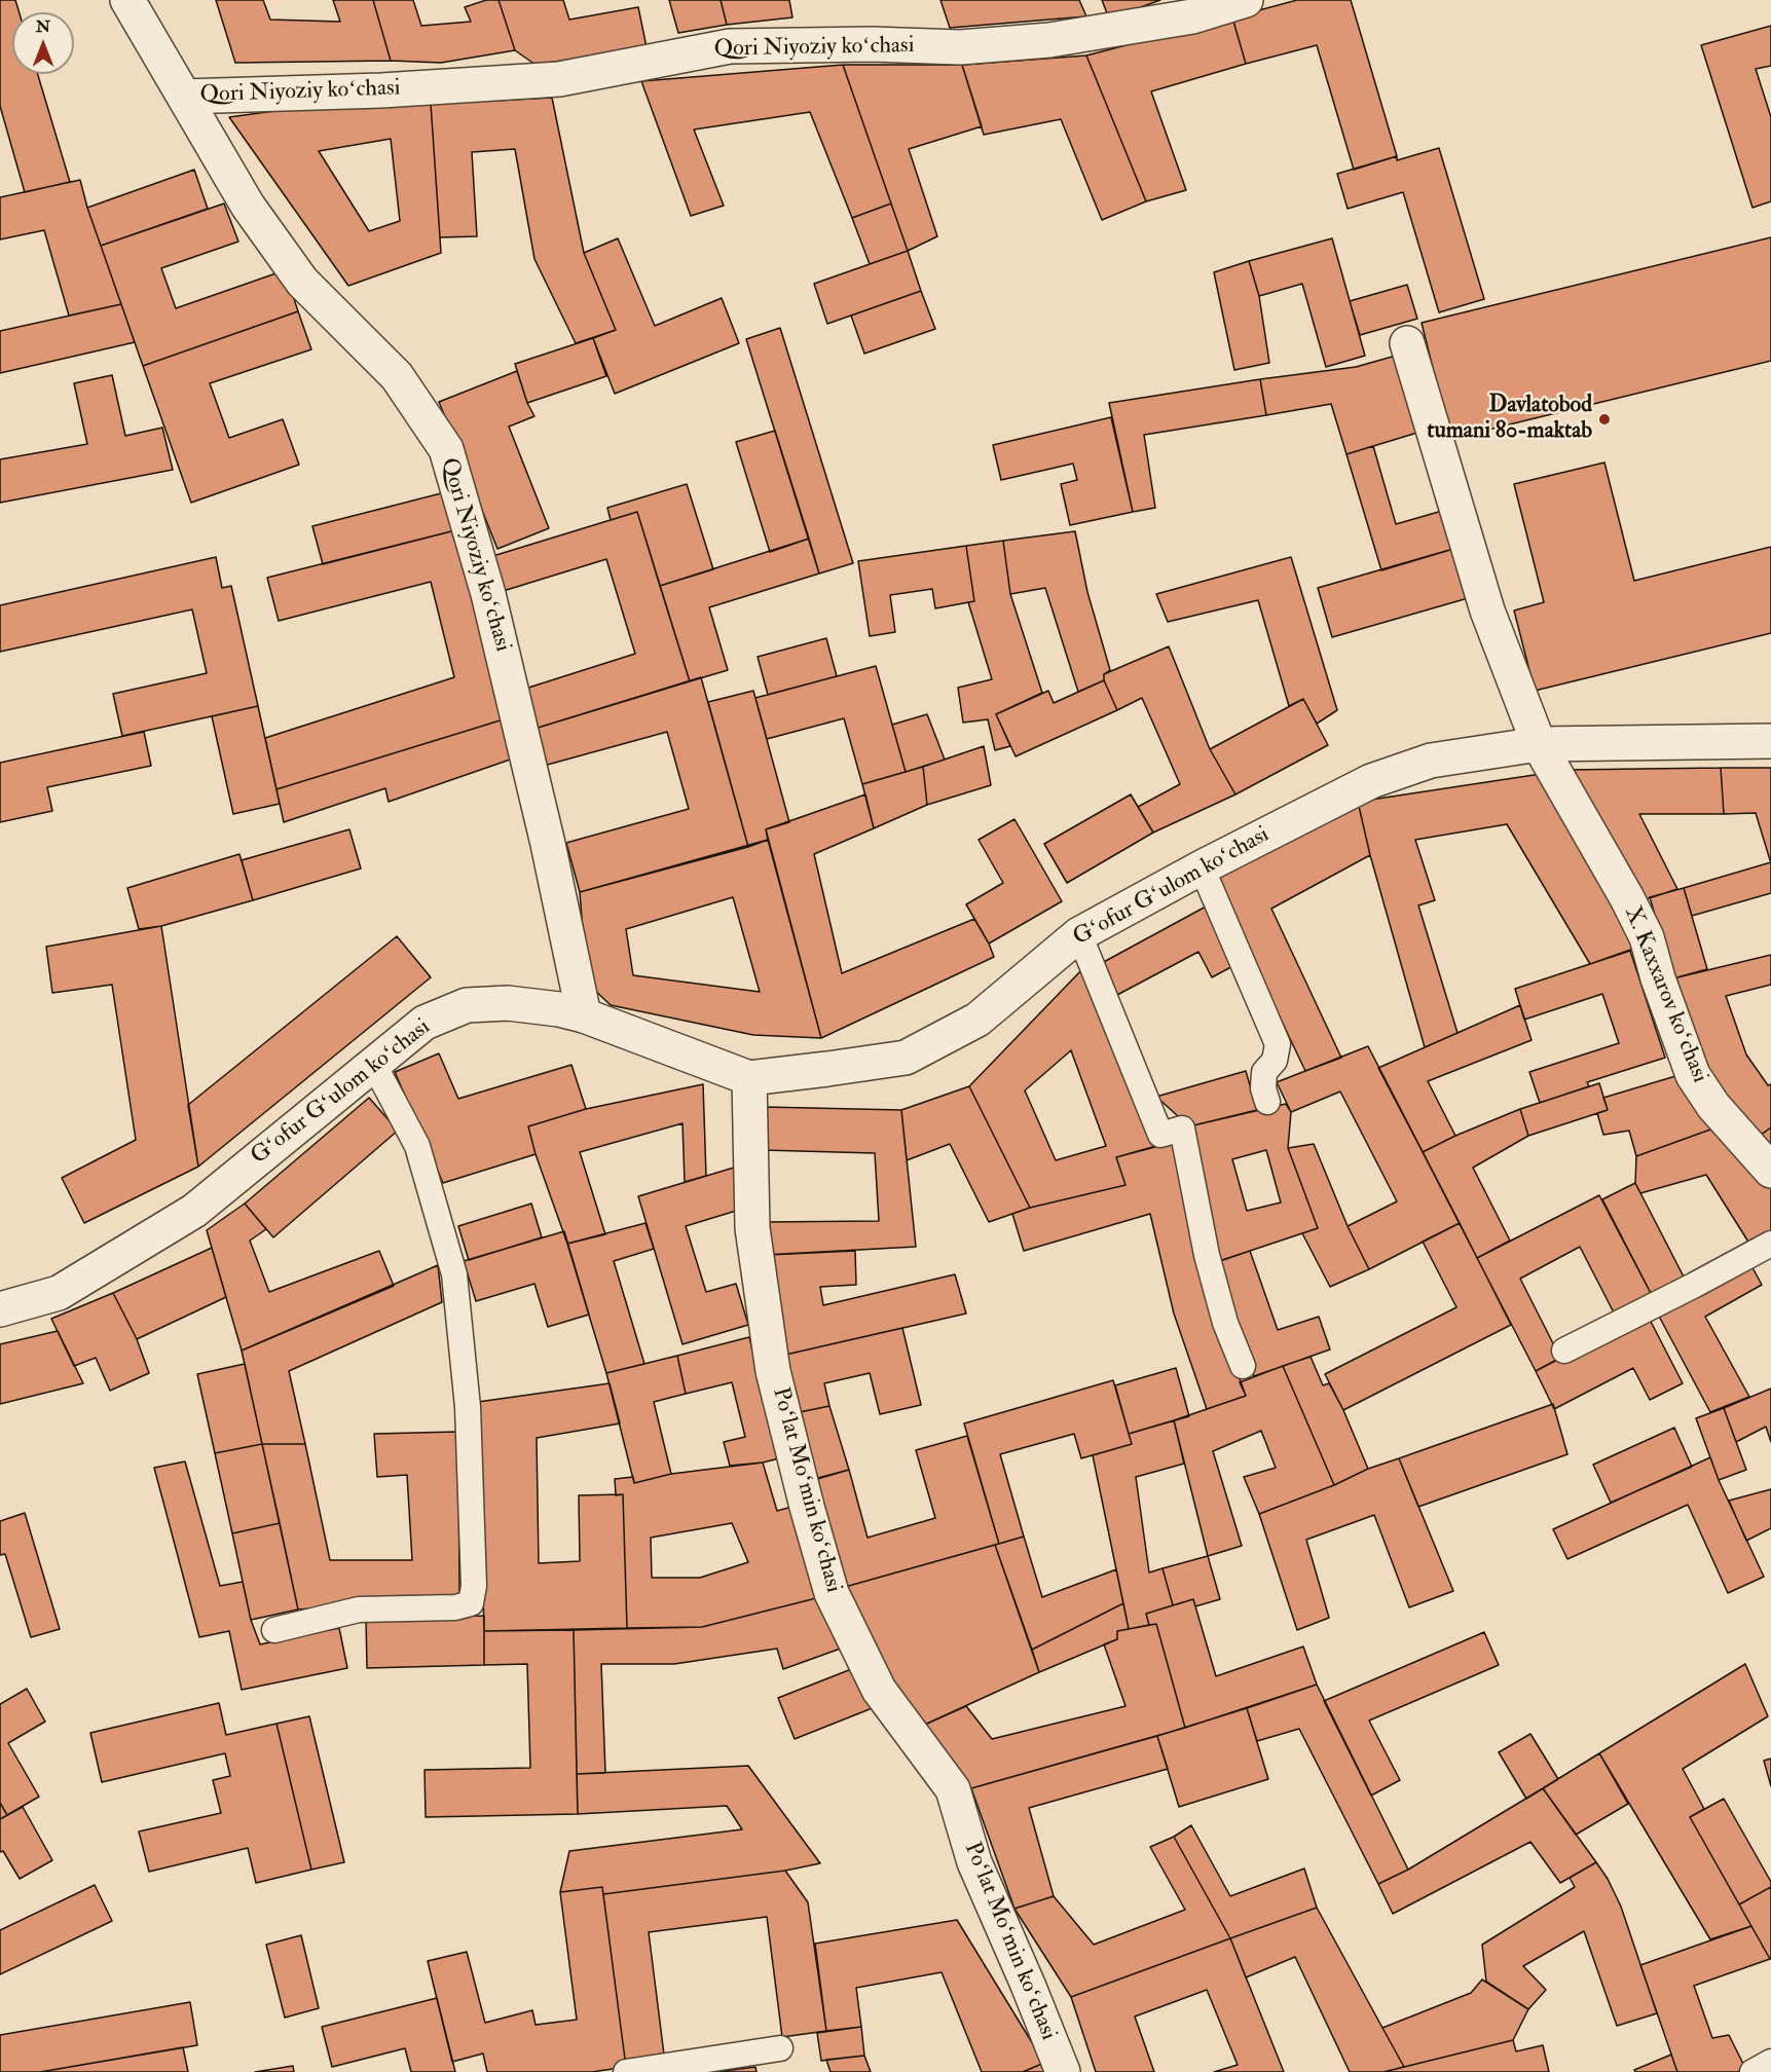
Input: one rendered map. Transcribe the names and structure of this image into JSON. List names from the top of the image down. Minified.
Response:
{"streets":{"street":["Qori Niyoziy koʻchasi","Gʻofur Gʻulom koʻchasi","X. Kaxxarov koʻchasi","Poʻlat Moʻmin koʻchasi"]},"crossings":[["Qori Niyoziy koʻchasi","Gʻofur Gʻulom koʻchasi"],["Gʻofur Gʻulom koʻchasi","X. Kaxxarov koʻchasi"],["Gʻofur Gʻulom koʻchasi","Poʻlat Moʻmin koʻchasi"]],"places":["Davlatobod tumani 80-maktab"],"north":"top"}
